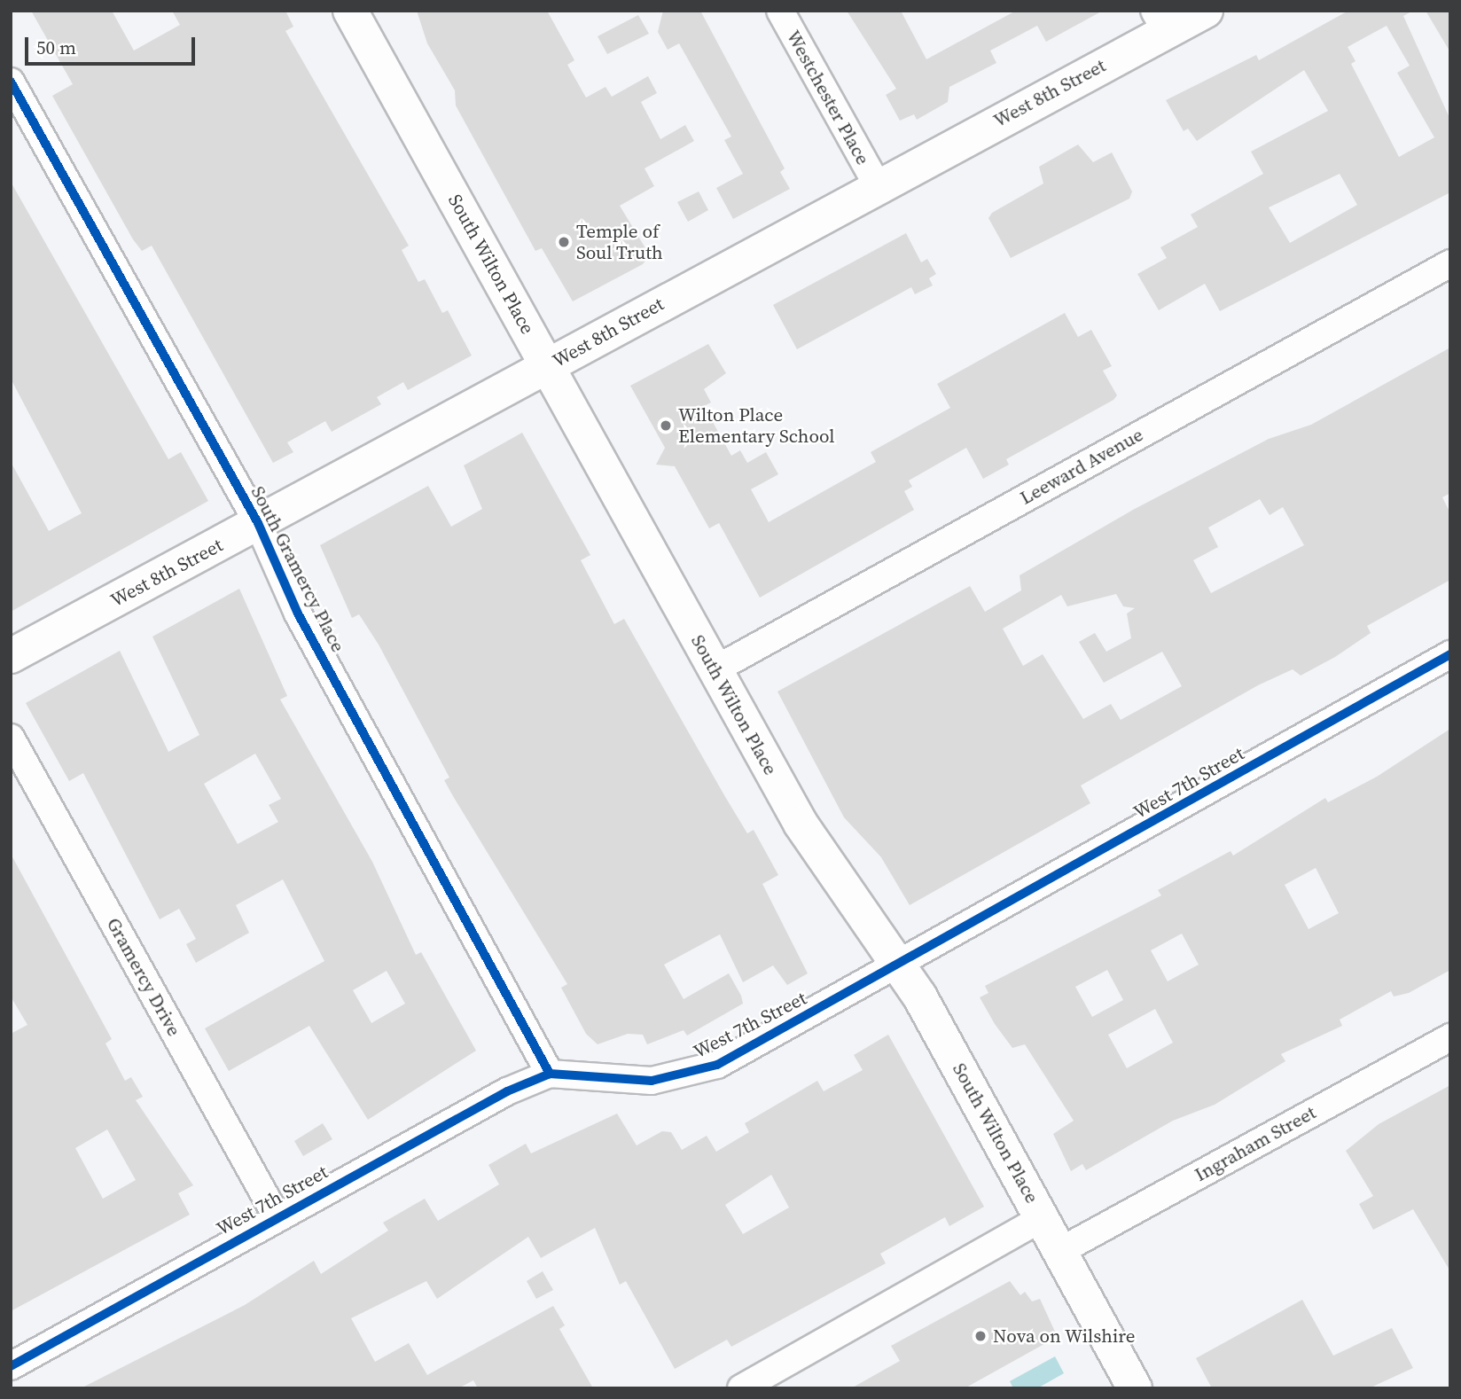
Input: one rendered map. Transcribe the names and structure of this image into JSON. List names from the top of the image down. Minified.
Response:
{"streets":{"main road":["West 8th Street","South Wilton Place"],"street":["Westchester Place","Leeward Avenue","South Gramercy Place","West 7th Street","Gramercy Drive","Ingraham Street"]},"crossings":[["West 8th Street","Westchester Place"],["West 8th Street","South Wilton Place"],["West 8th Street","South Gramercy Place"],["South Wilton Place","Leeward Avenue"],["South Wilton Place","West 7th Street"],["South Wilton Place","Ingraham Street"],["South Gramercy Place","West 7th Street"],["West 7th Street","Gramercy Drive"]],"places":["Temple of Soul Truth","Wilton Place Elementary School","Nova on Wilshire"],"scale_bar":"50 m"}
